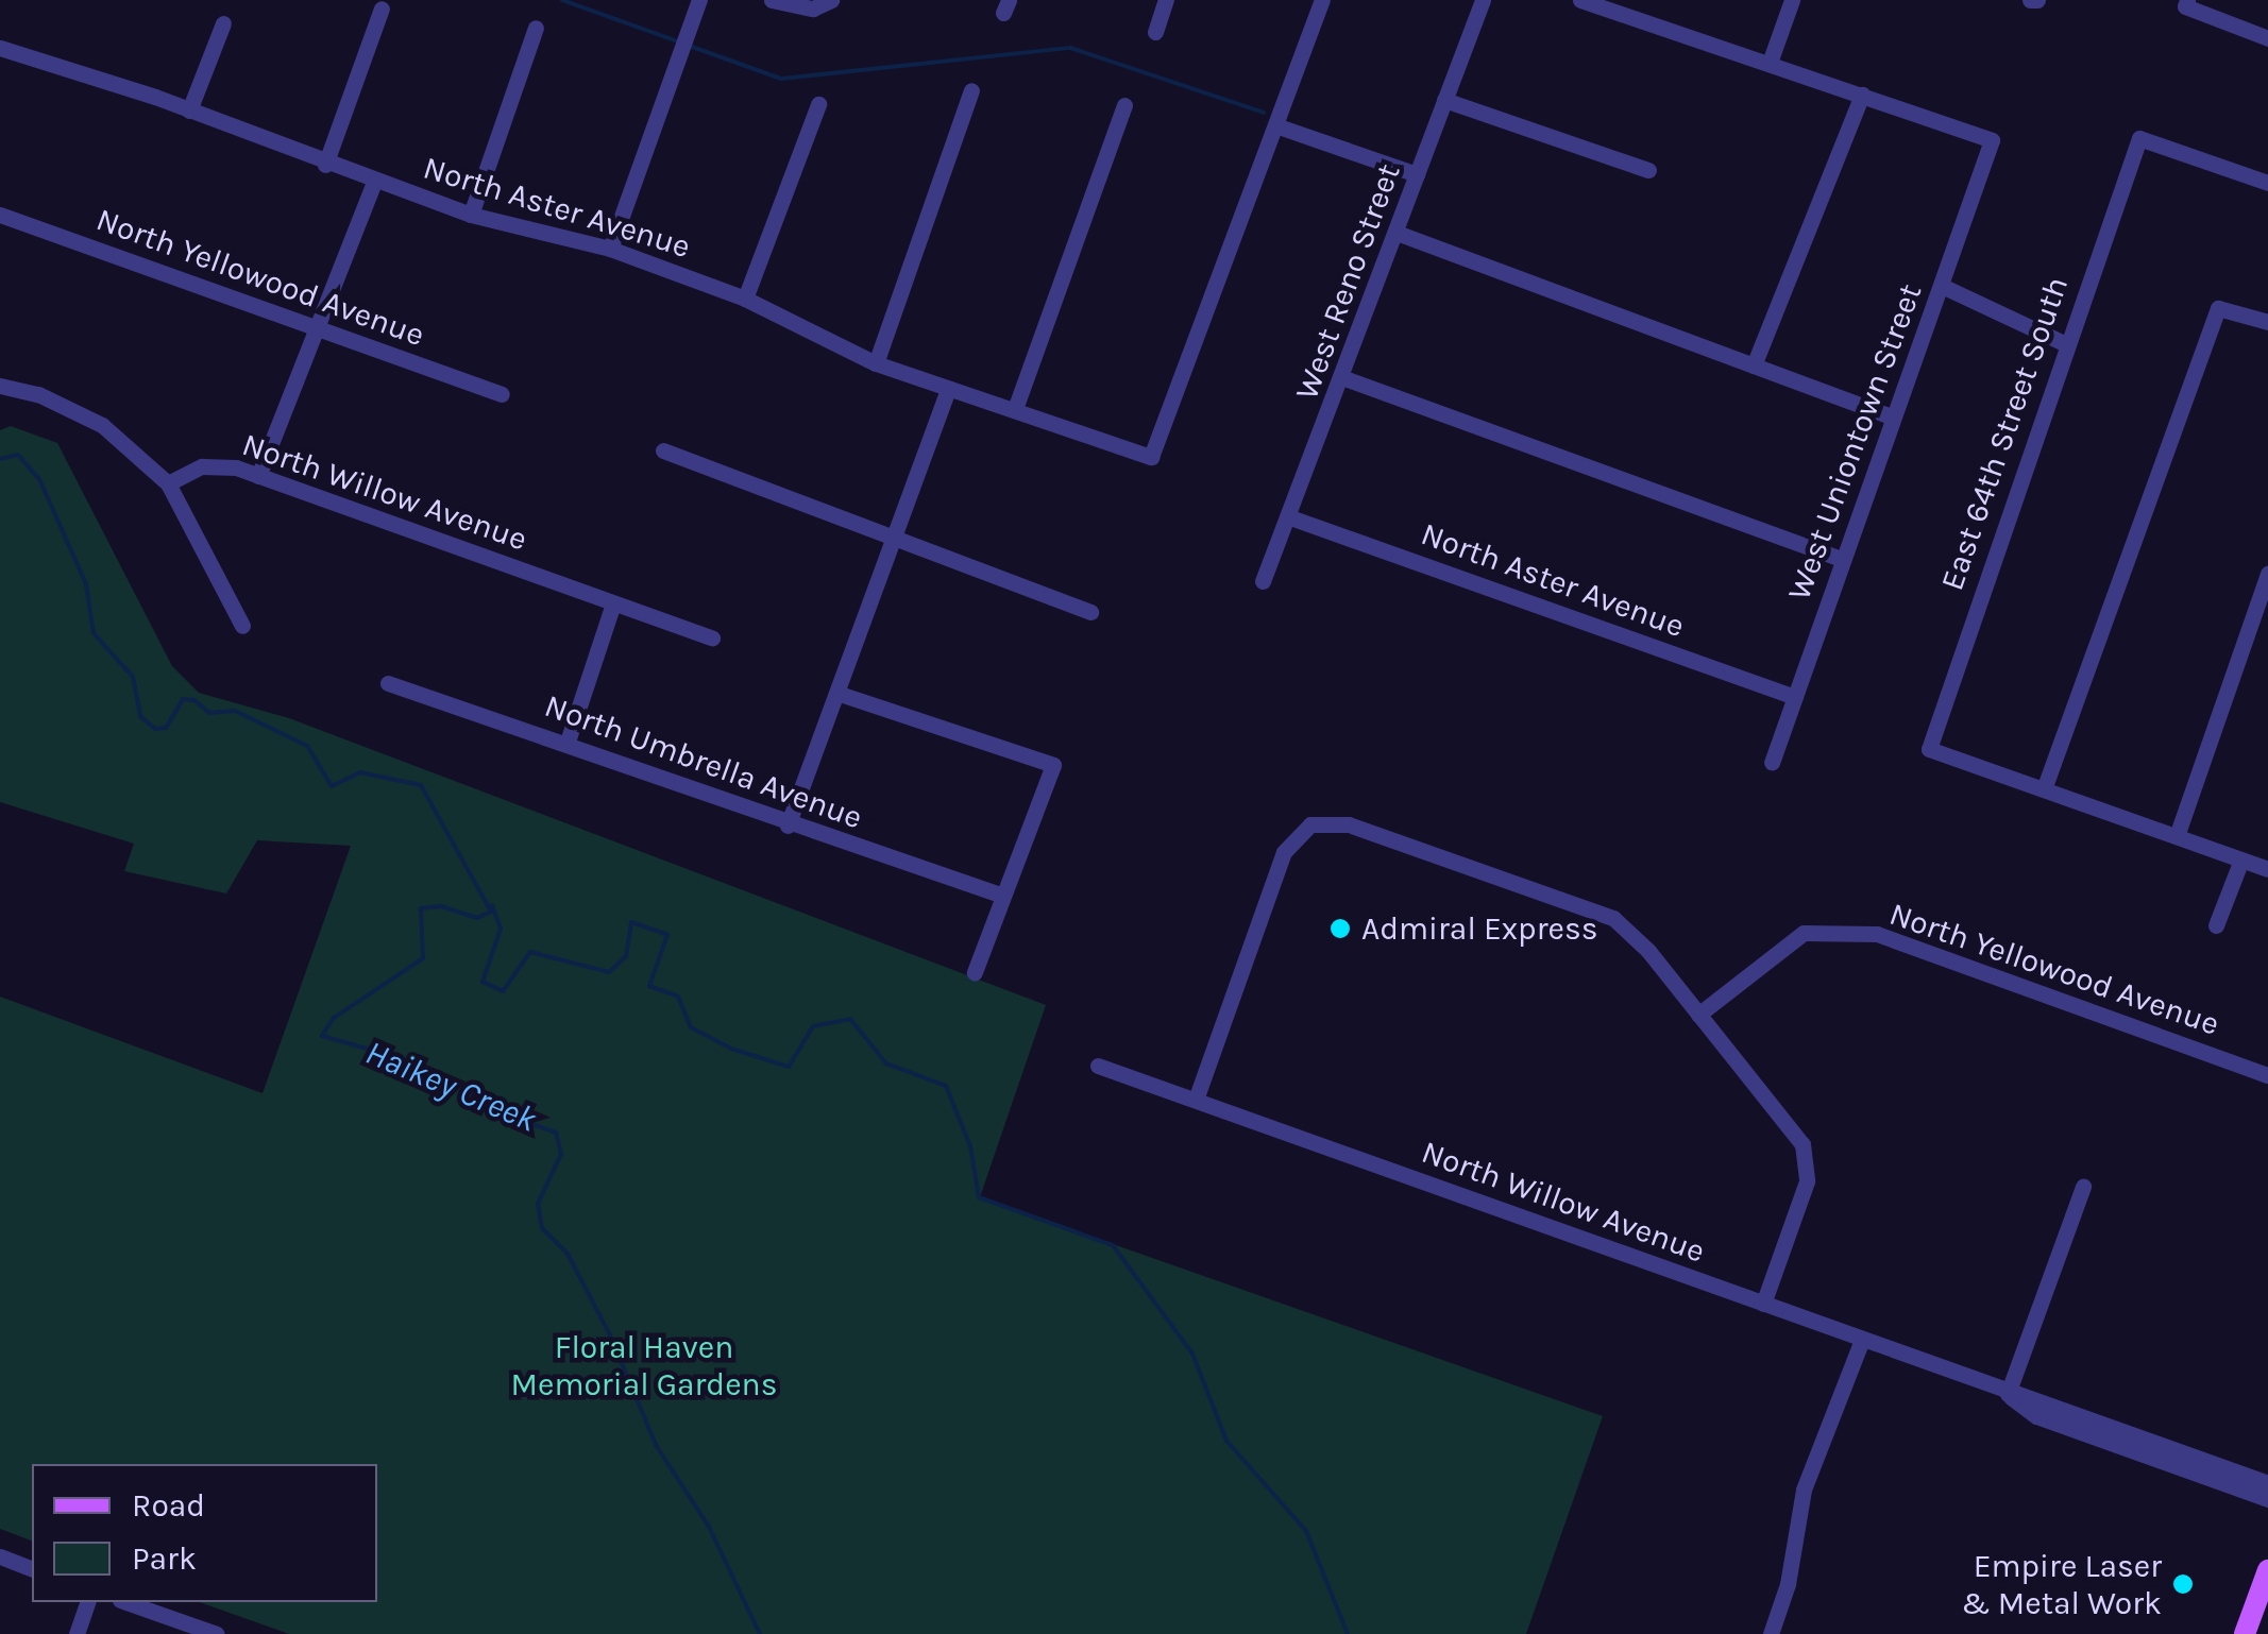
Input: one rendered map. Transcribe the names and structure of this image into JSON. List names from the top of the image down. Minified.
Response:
{"streets":{"street":["North Aster Avenue","North Yellowood Avenue","West Reno Street","East 64th Street South","West Uniontown Street","North Willow Avenue","North Umbrella Avenue"]},"crossings":[["North Aster Avenue","West Reno Street"],["North Aster Avenue","West Uniontown Street"]],"water":["Haikey Creek"],"parks":["Floral Haven Memorial Gardens"],"places":["Admiral Express","Empire Laser & Metal Work"],"legend":["Road","Park"]}
